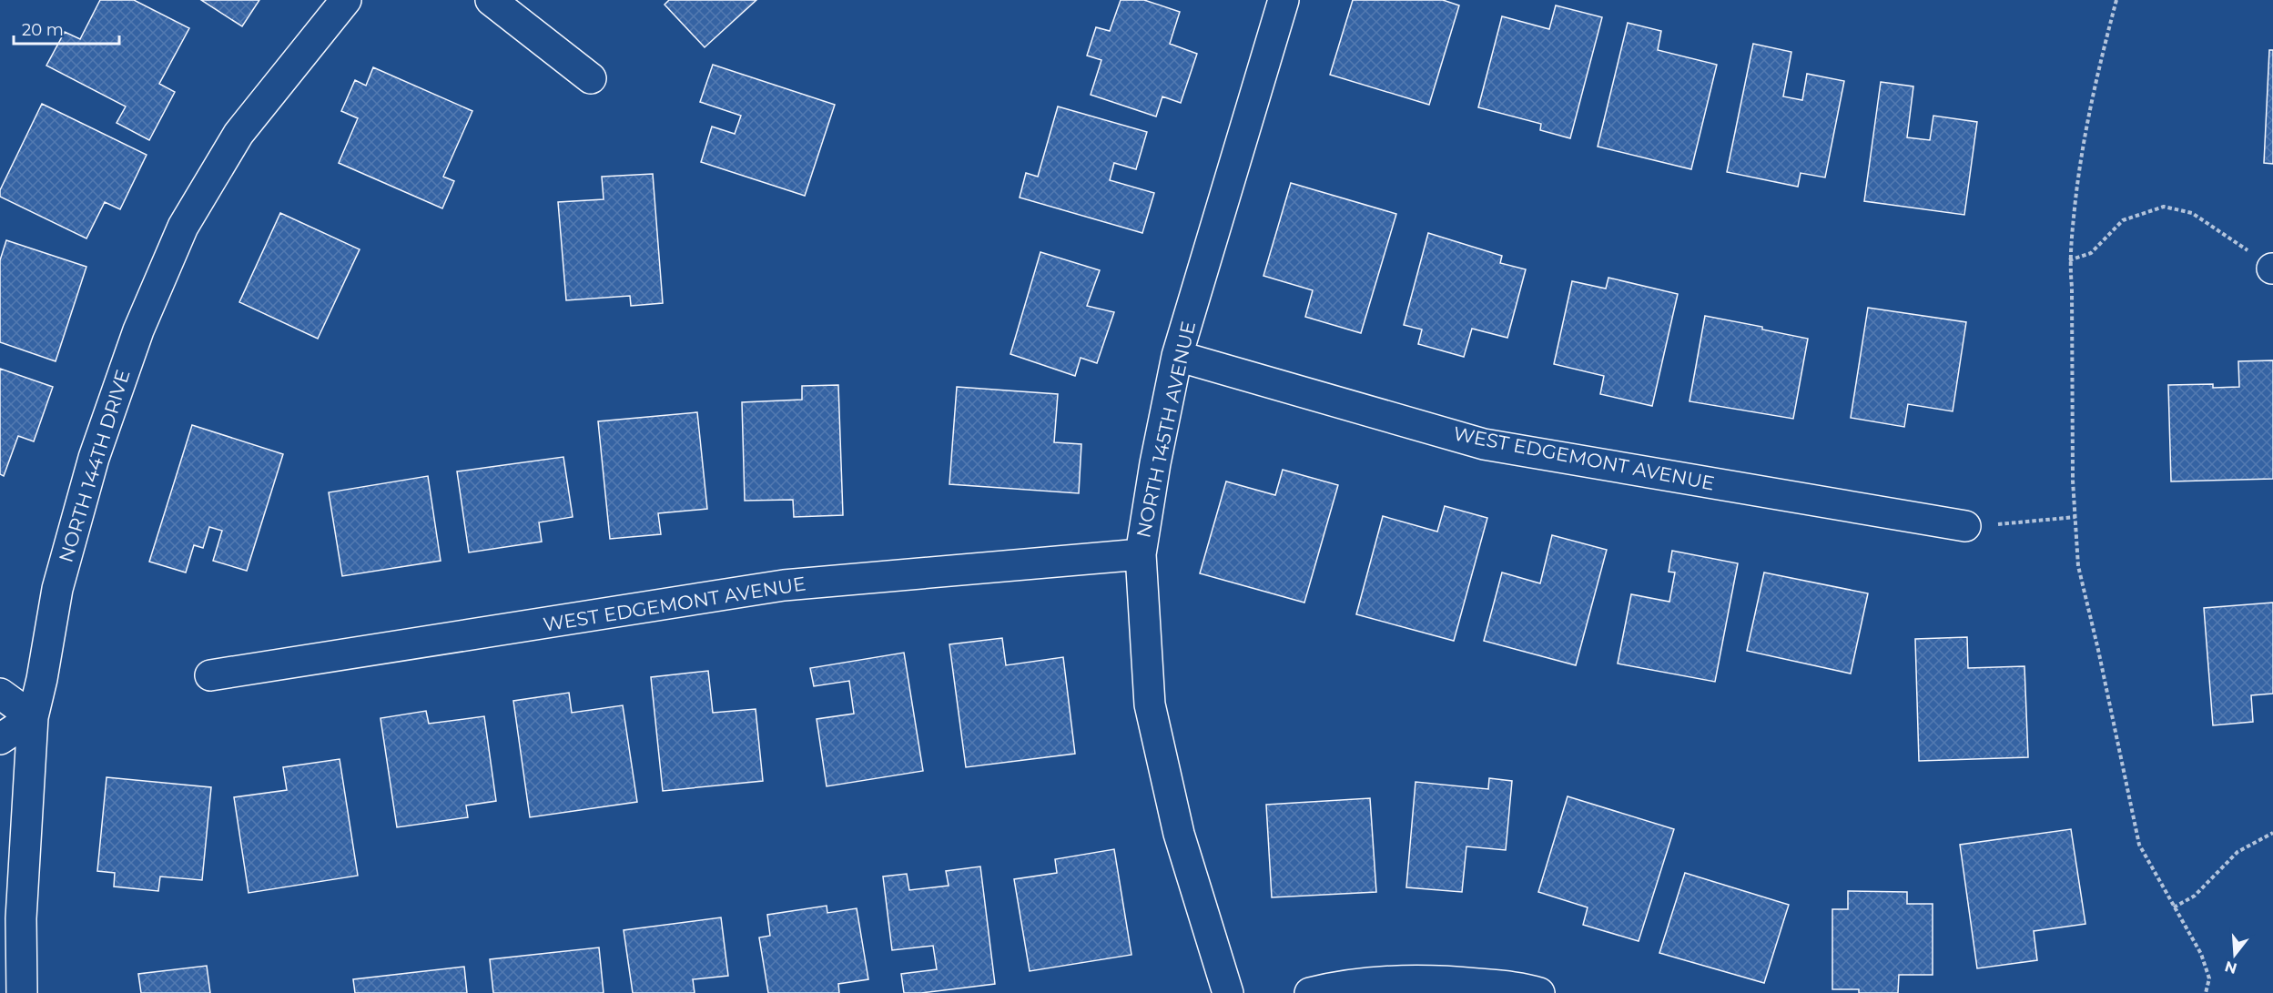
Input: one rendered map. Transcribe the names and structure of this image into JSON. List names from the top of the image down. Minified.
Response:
{"streets":{"street":["NORTH 145TH AVENUE","WEST EDGEMONT AVENUE","NORTH 144TH DRIVE"]},"crossings":[["NORTH 145TH AVENUE","WEST EDGEMONT AVENUE"]],"scale_bar":"20 m","north":"bottom"}
